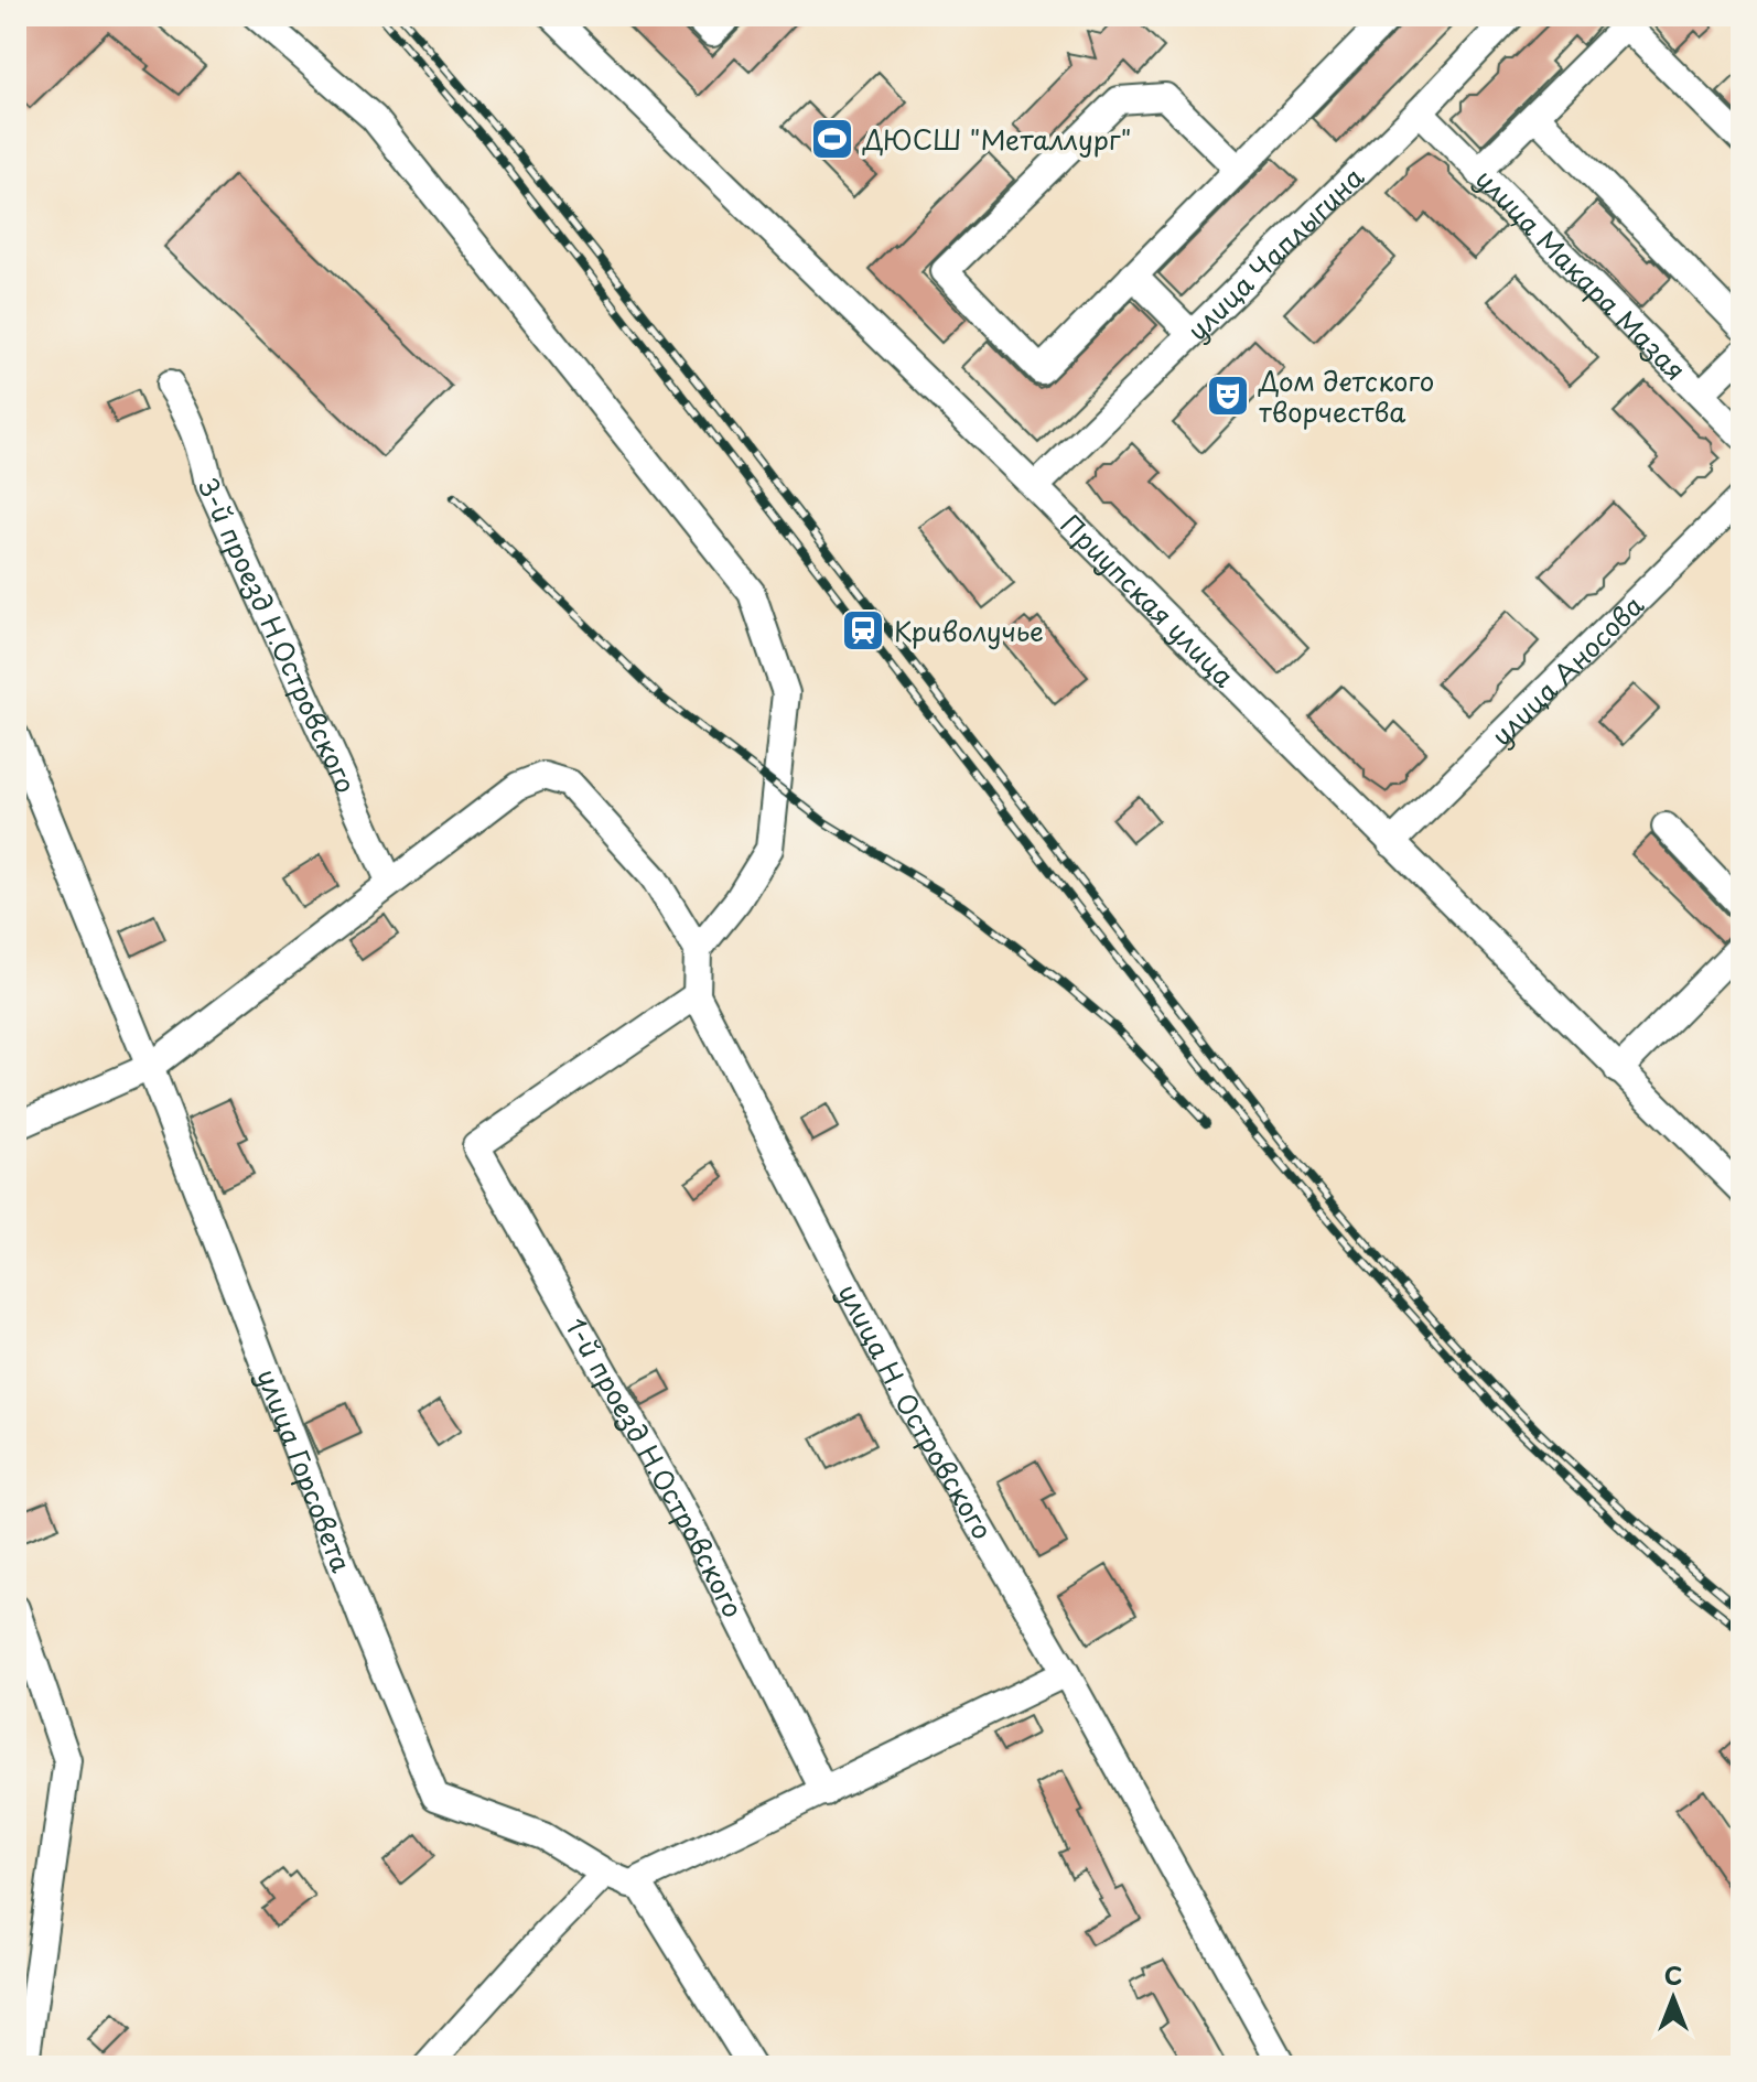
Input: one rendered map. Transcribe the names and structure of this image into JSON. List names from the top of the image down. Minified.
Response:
{"streets":{"street":["улица Чаплыгина","улица Макара Мазая","Приупская улица","3-й проезд Н.Островского","улица Аносова","улица Н. Островского","1-й проезд Н.Островского","улица Горсовета"]},"crossings":[["улица Чаплыгина","улица Макара Мазая"],["улица Чаплыгина","Приупская улица"],["Приупская улица","улица Аносова"],["улица Н. Островского","1-й проезд Н.Островского"]],"places":{"sports":["ДЮСШ \"Металлург\""],"theatre":["Дом детского творчества"],"station":["Криволучье"]},"north":"top"}
